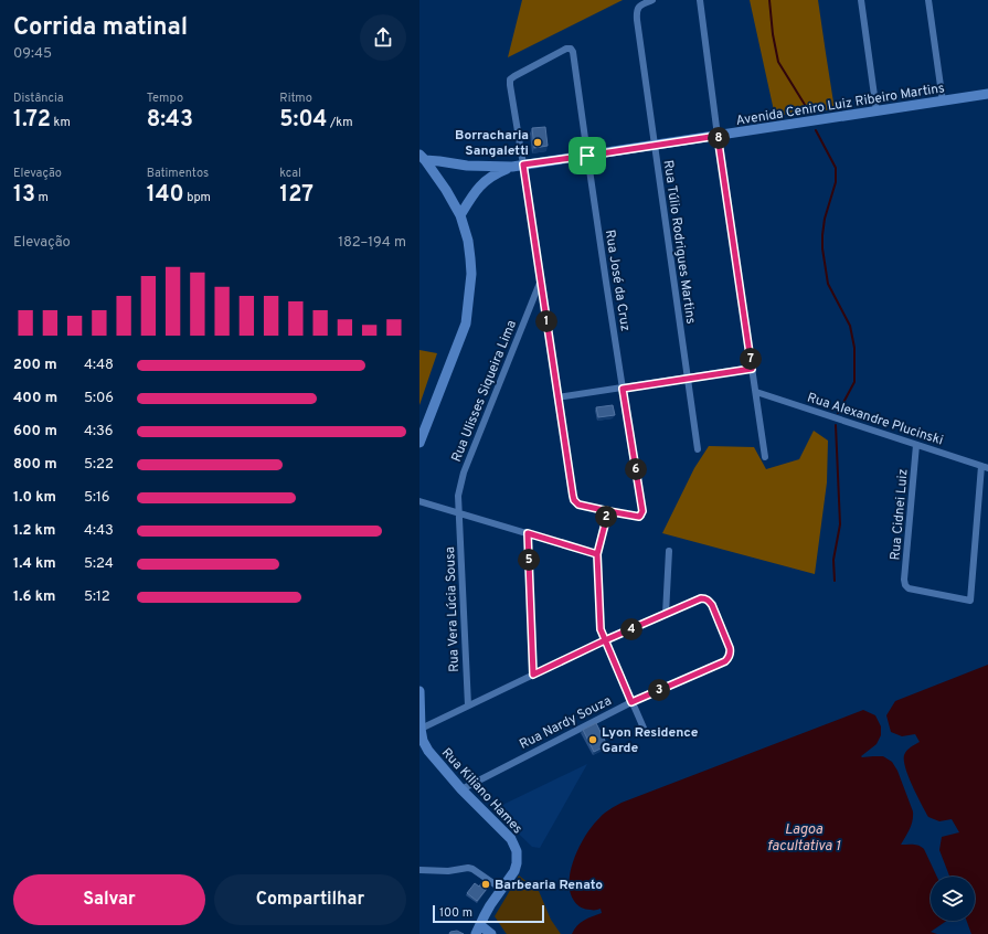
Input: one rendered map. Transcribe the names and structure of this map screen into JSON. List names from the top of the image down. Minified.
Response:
{"streets":{"street":["Avenida Ceniro Luiz Ribeiro Martins","Rua Túlio Rodrigues Martins","Rua José da Cruz","Rua Ulisses Siqueira Lima","Rua Alexandre Plucinski","Rua Cidnei Luiz","Rua Vera Lúcia Sousa","Rua Nardy Souza","Rua Kiliano Hames"]},"crossings":[["Avenida Ceniro Luiz Ribeiro Martins","Rua Túlio Rodrigues Martins"],["Avenida Ceniro Luiz Ribeiro Martins","Rua José da Cruz"],["Rua Ulisses Siqueira Lima","Rua Vera Lúcia Sousa"],["Rua Alexandre Plucinski","Rua Cidnei Luiz"],["Rua Nardy Souza","Rua Kiliano Hames"]],"water":["Lagoa facultativa 1"],"places":["Borracharia Sangaletti","Lyon Residence Garde","Barbearia Renato"],"scale_bar":"100 m","page":{"heading":["Corrida matinal","09:45"],"stats":[["Distância","1.72 km"],["Tempo","8:43"],["Ritmo","5:04 /km"],["Elevação","13 m"],["Batimentos","140 bpm"],["kcal","127"]],"pins":["8","1","7","6","2","5","4","3"],"chart":["Elevação","182–194 m"],"list":[{"name":"200 m","note":"4:48"},{"name":"400 m","note":"5:06"},{"name":"600 m","note":"4:36"},{"name":"800 m","note":"5:22"},{"name":"1.0 km","note":"5:16"},{"name":"1.2 km","note":"4:43"},{"name":"1.4 km","note":"5:24"},{"name":"1.6 km","note":"5:12"}],"buttons":["Salvar","Compartilhar"],"scale":"100 m"}}
